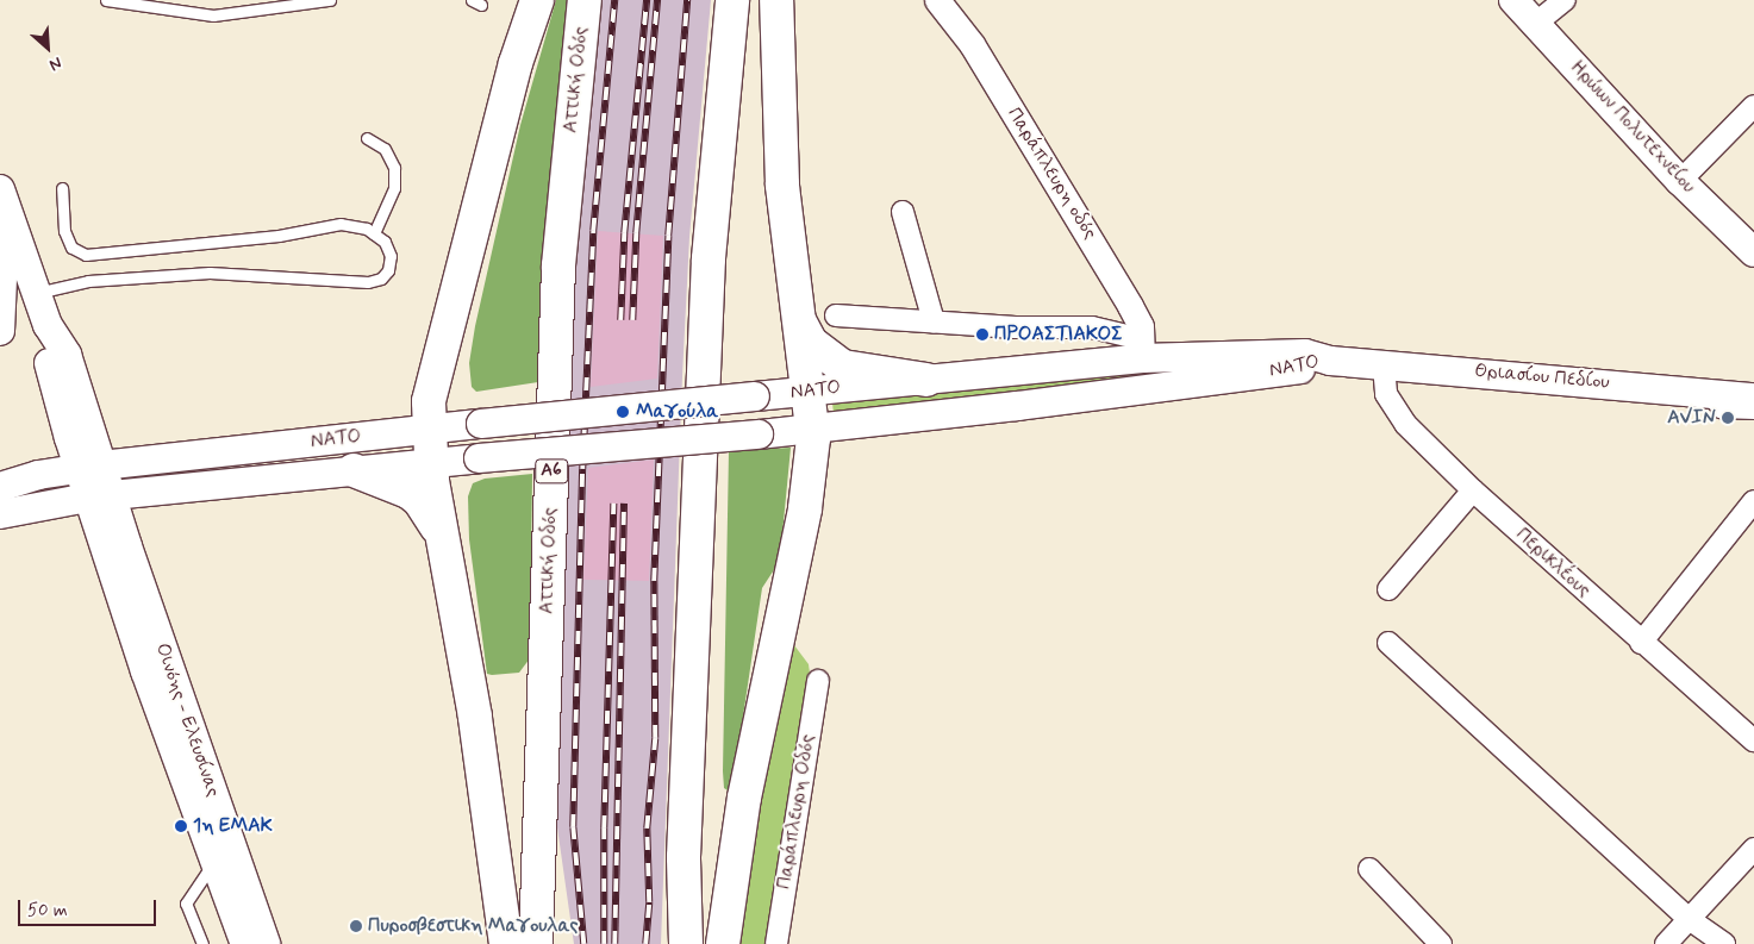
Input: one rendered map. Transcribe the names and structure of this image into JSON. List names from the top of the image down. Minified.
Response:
{"streets":{"highway":["Αττική Οδός","Α6"],"main road":["Ηρώων Πολυτεχνείου","ΝΑΤΟ","Θριασίου Πεδίου","Οινόης - Ελευσίνας"],"street":["Παράπλευρη οδός","Περικλέους","Παράπλευρη Οδός"]},"crossings":[["Παράπλευρη οδός","ΝΑΤΟ"],["ΝΑΤΟ","Θριασίου Πεδίου"],["ΝΑΤΟ","Οινόης - Ελευσίνας"],["Θριασίου Πεδίου","Περικλέους"]],"places":["ΠΡΟΑΣΤΙΑΚΟΣ","Μαγούλα","AVIN","1η ΕΜΑΚ","Πυροσβεστικη Μαγουλας"],"scale_bar":"50 m","north":"bottom right"}
